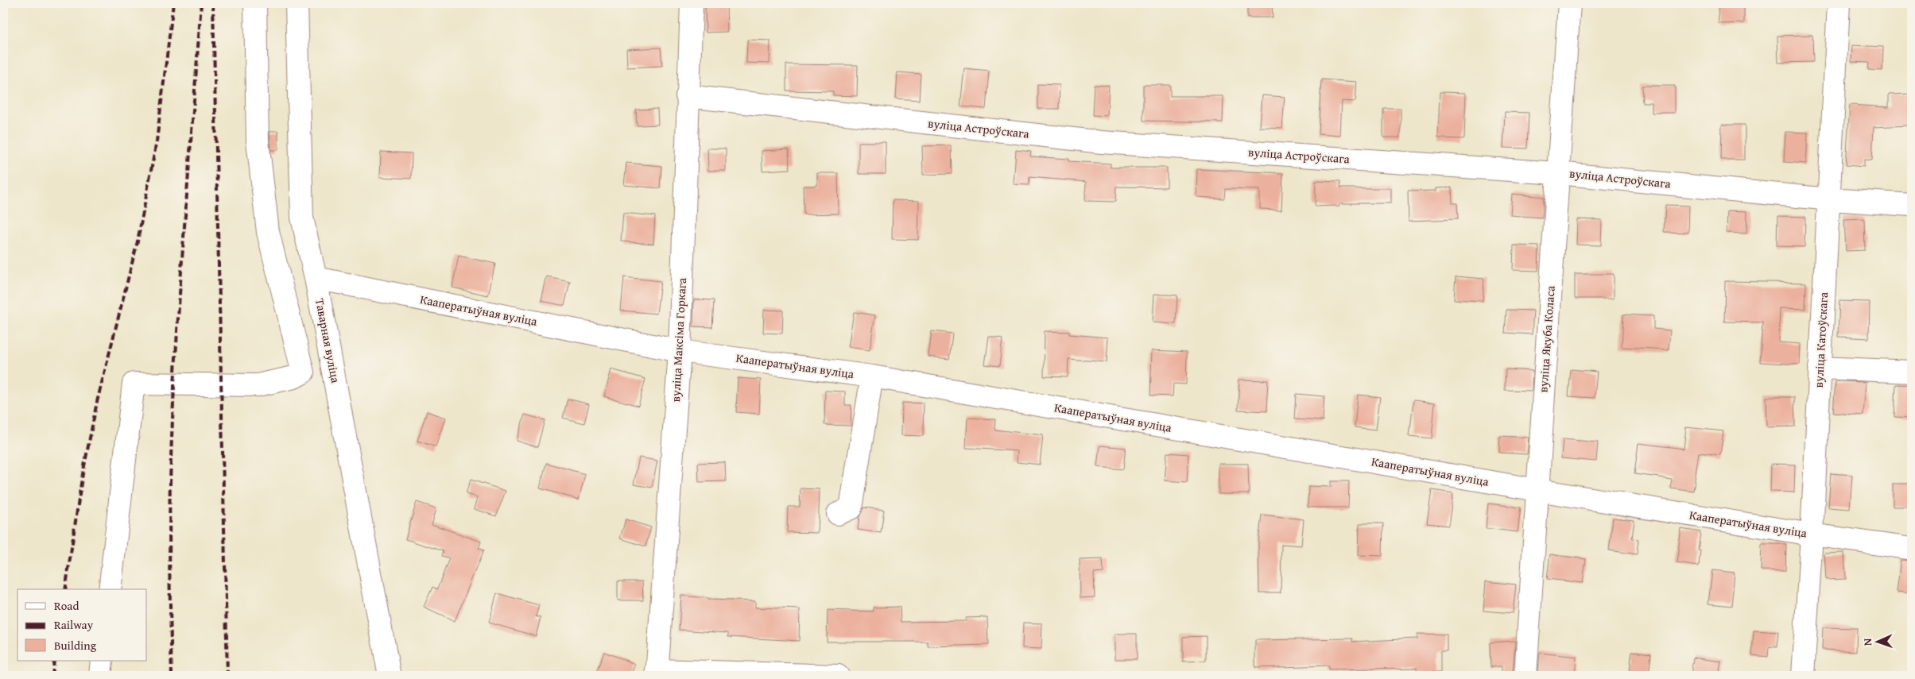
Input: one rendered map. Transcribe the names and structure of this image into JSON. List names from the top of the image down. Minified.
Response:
{"streets":{"street":["вуліца Астроўскага","Кааператыўная вуліца","вуліца Якуба Коласа","вуліца Максіма Горкага","вуліца Катоўскага","Таварная вуліца"]},"crossings":[["вуліца Астроўскага","вуліца Якуба Коласа"],["вуліца Астроўскага","вуліца Максіма Горкага"],["вуліца Астроўскага","вуліца Катоўскага"],["Кааператыўная вуліца","вуліца Якуба Коласа"],["Кааператыўная вуліца","вуліца Максіма Горкага"],["Кааператыўная вуліца","вуліца Катоўскага"],["Кааператыўная вуліца","Таварная вуліца"]],"legend":["Road","Railway","Building"],"north":"left"}
